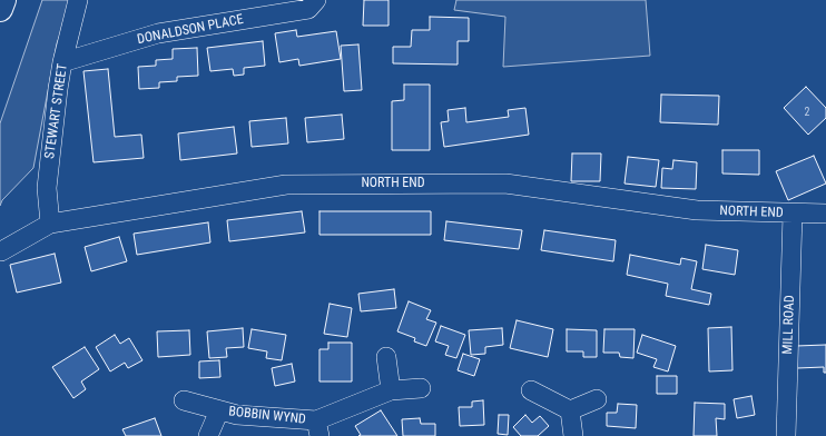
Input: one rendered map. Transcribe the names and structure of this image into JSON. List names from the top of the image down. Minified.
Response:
{"streets":{"street":["DONALDSON PLACE","STEWART STREET","NORTH END","MILL ROAD","BOBBIN WYND"]},"crossings":[["DONALDSON PLACE","STEWART STREET"],["STEWART STREET","NORTH END"],["NORTH END","MILL ROAD"]],"house_numbers":["2"]}
